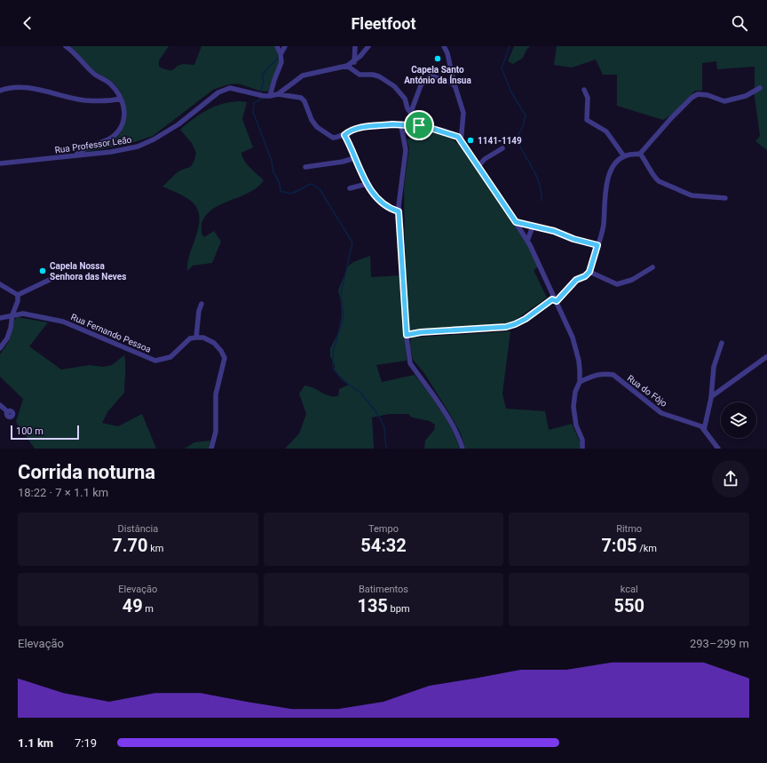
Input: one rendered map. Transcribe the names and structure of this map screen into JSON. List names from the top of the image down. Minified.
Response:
{"streets":{"street":["Rua Professor Leão","Rua Fernando Pessoa","Rua do Fôjo"]},"places":["Capela Santo António da Ínsua","1141-1149","Capela Nossa Senhora das Neves"],"scale_bar":"100 m","page":{"header":"Fleetfoot","scale":"100 m","heading":["Corrida noturna","18:22 · 7 × 1.1 km"],"stats":[["Distância","7.70 km"],["Tempo","54:32"],["Ritmo","7:05 /km"],["Elevação","49 m"],["Batimentos","135 bpm"],["kcal","550"]],"chart":["Elevação","293–299 m"],"list":[{"name":"1.1 km","note":"7:19"}]}}
